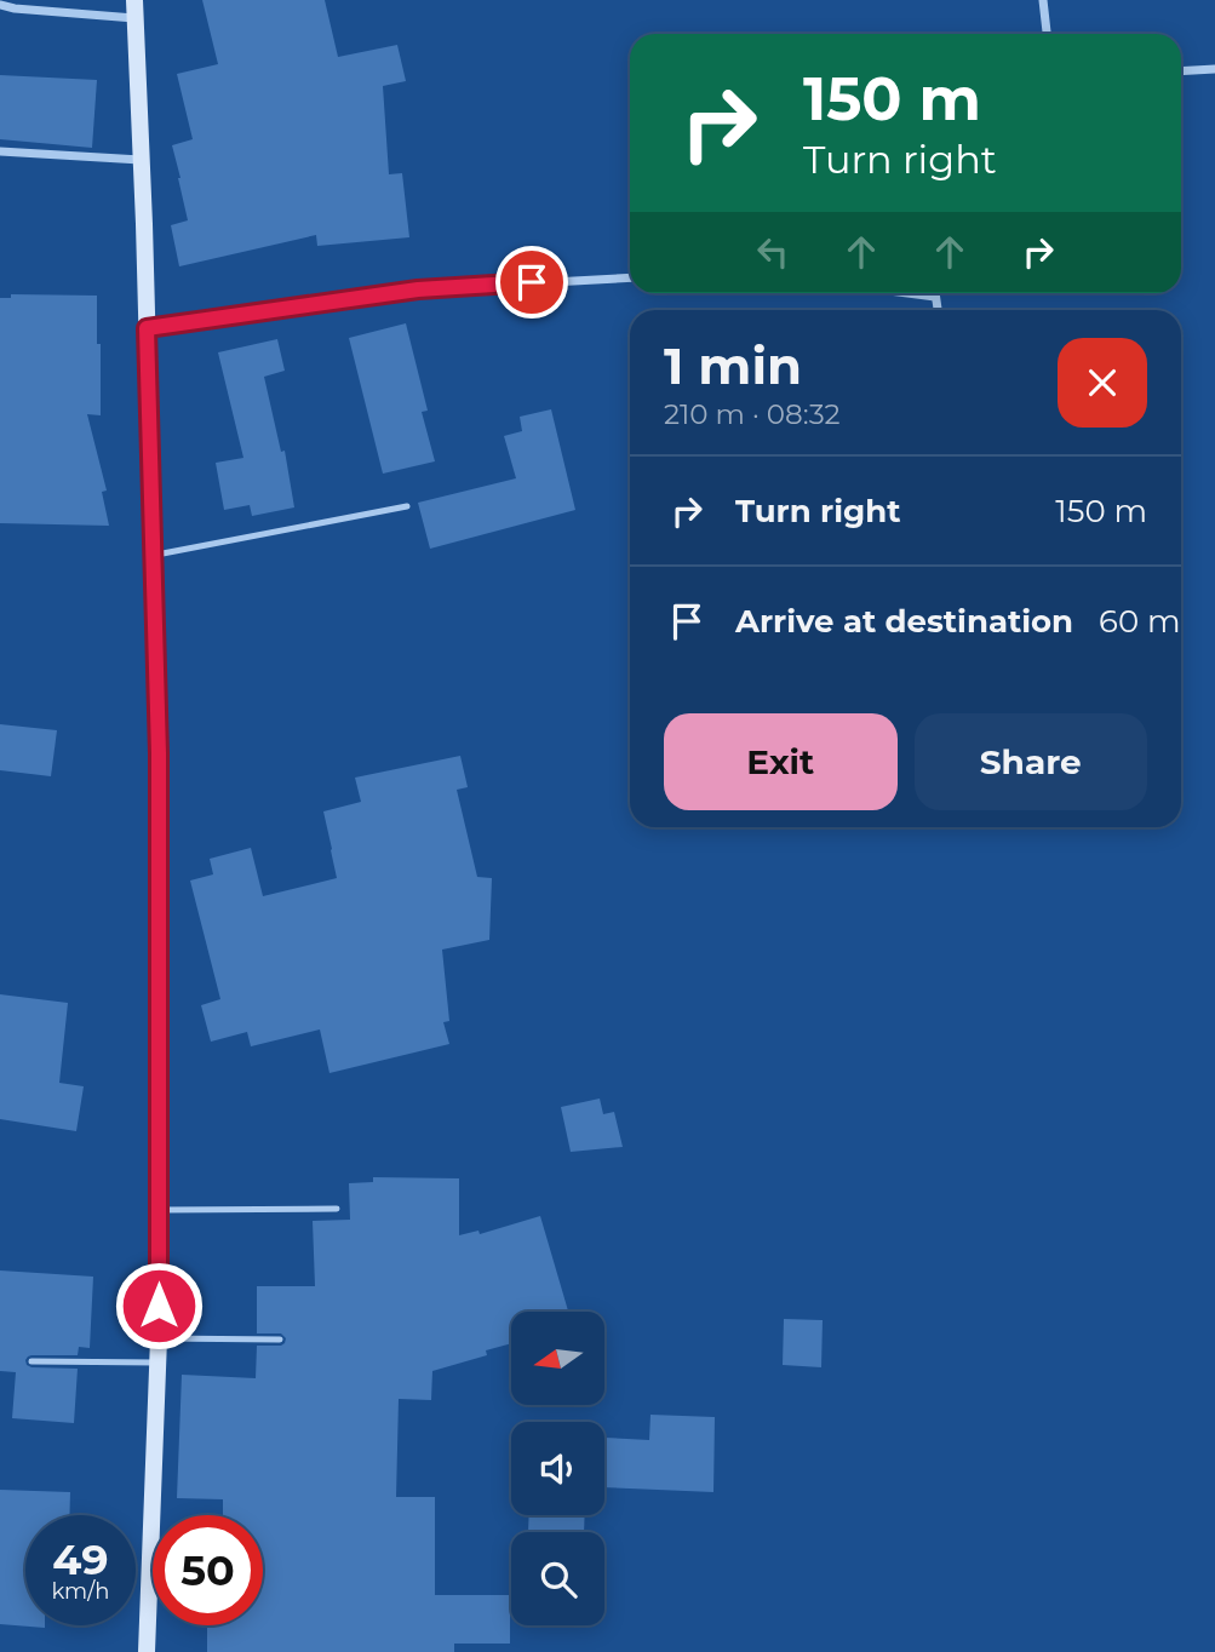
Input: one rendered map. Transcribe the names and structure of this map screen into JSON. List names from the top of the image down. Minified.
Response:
{"north":"left","page":{"turn":["150 m","Turn right"],"heading":["1 min","210 m · 08:32"],"list":[{"name":"Turn right","value":"150 m"},{"name":"Arrive at destination","value":"60 m"}],"buttons":["Exit","Share"],"speed":"49 km/h","limit":"50"}}
